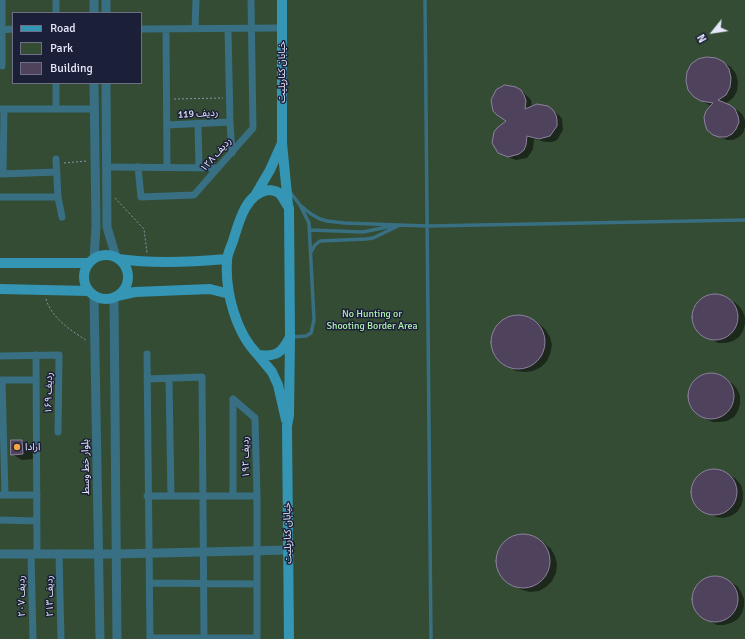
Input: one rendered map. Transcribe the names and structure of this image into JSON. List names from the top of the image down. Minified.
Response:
{"streets":{"main road":["خیابان کنارپلیت"],"street":["ردیف 119","ردیف ۱۲۸","ردیف ۱۶۹","ردیف ۱۹۲","بلوار خط وسط","ردیف ۲۰۷","ردیف ۲۱۳"]},"crossings":[["ردیف ۱۶۹","ردیف ۲۰۷"]],"parks":["No Hunting or Shooting Border Area"],"places":["ارادا"],"legend":["Road","Park","Building"],"north":"bottom left"}
